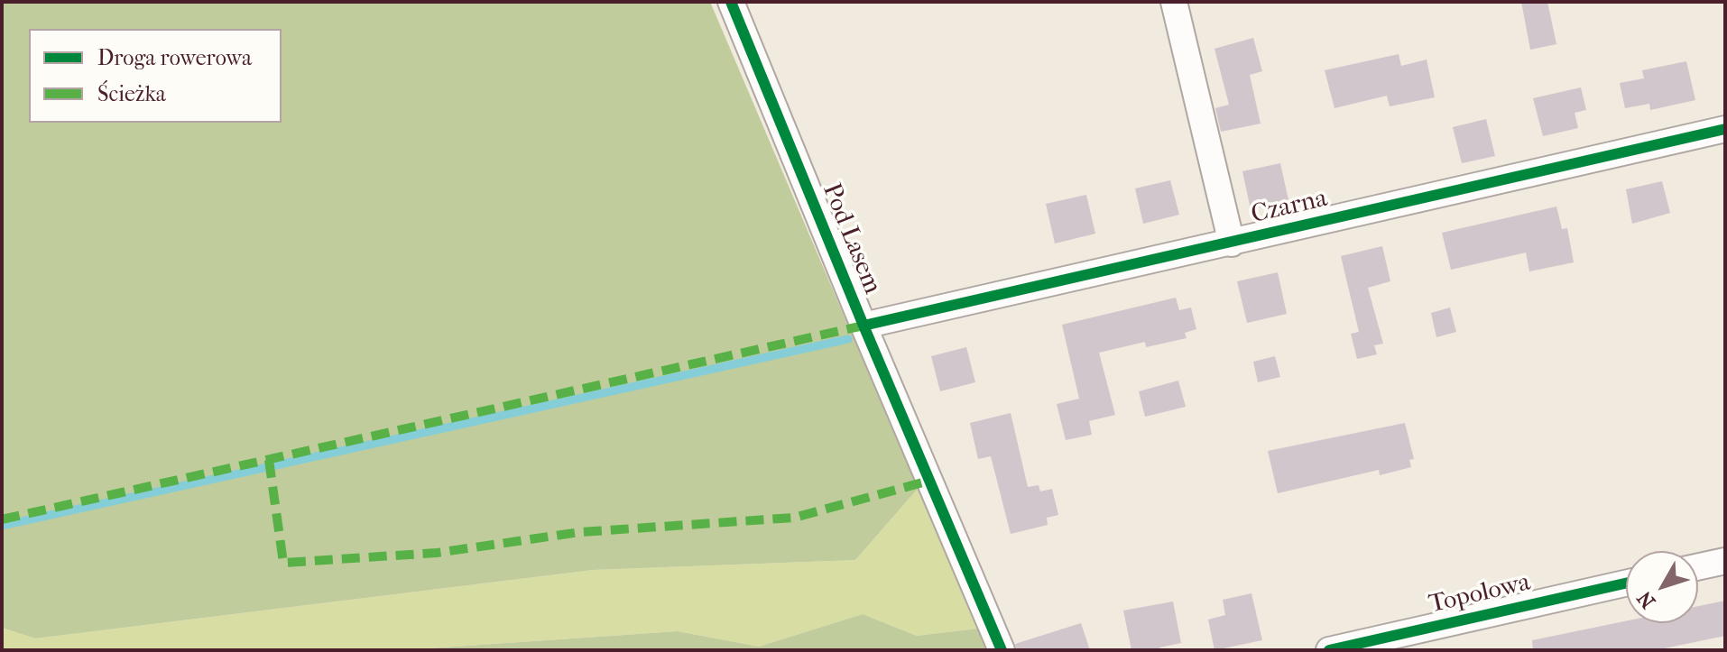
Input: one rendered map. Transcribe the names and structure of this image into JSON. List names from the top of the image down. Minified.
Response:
{"streets":{"street":["Czarna","Pod Lasem","Topolowa"]},"crossings":[["Czarna","Pod Lasem"]],"legend":["Droga rowerowa","Ścieżka"],"north":"bottom left"}
